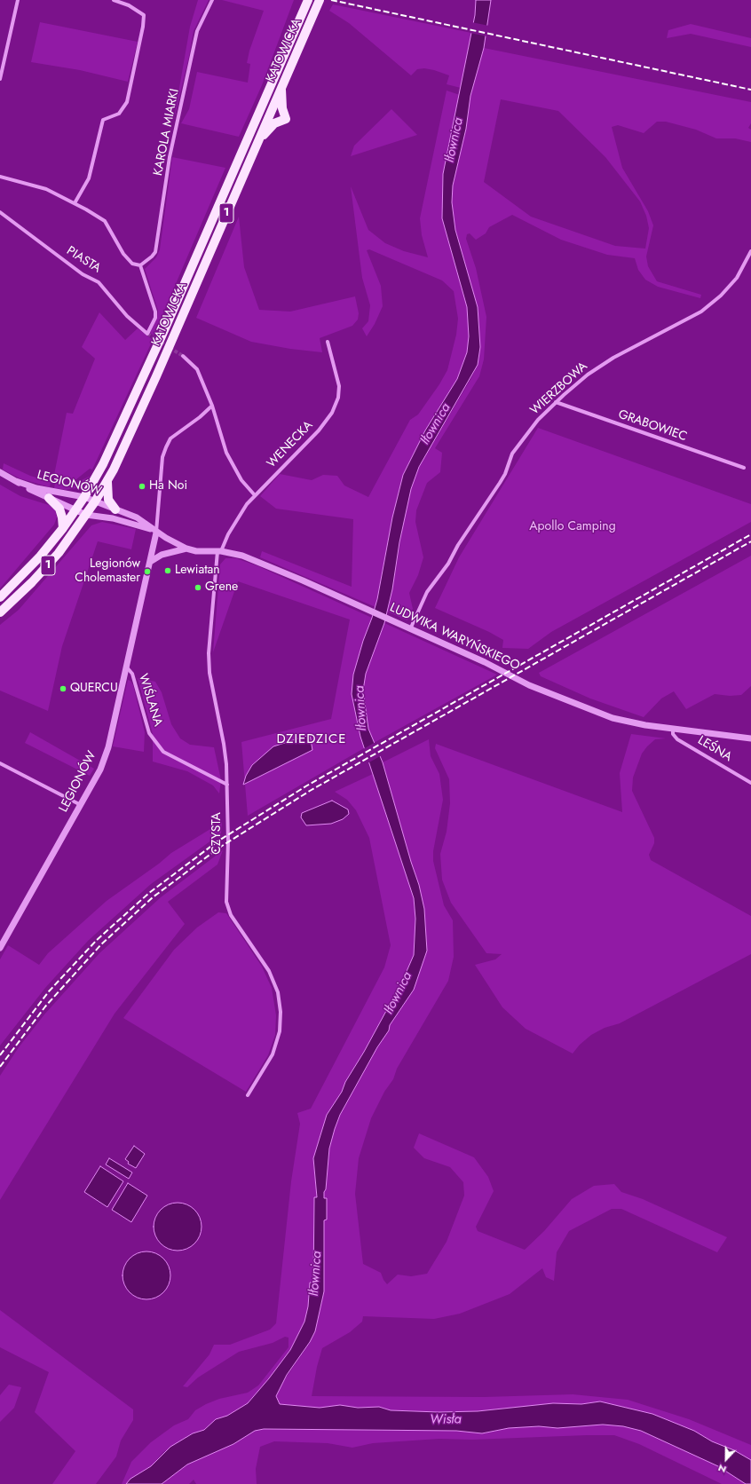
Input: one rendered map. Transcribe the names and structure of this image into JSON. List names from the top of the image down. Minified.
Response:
{"streets":{"main road":["KATOWICKA","1"],"street":["KAROLA MIARKI","PIASTA","WIERZBOWA","GRABOWIEC","WENECKA","LEGIONÓW","LUDWIKA WARYŃSKIEGO","WIŚLANA","LEŚNA","CZYSTA"]},"crossings":[["KATOWICKA","LEGIONÓW"],["KAROLA MIARKI","PIASTA"],["WIERZBOWA","GRABOWIEC"],["WIERZBOWA","LUDWIKA WARYŃSKIEGO"],["WENECKA","LUDWIKA WARYŃSKIEGO"],["WENECKA","CZYSTA"],["LEGIONÓW","LUDWIKA WARYŃSKIEGO"],["LEGIONÓW","WIŚLANA"],["LUDWIKA WARYŃSKIEGO","LEŚNA"],["LUDWIKA WARYŃSKIEGO","CZYSTA"],["WIŚLANA","CZYSTA"]],"districts":["DZIEDZICE"],"water":["Iłownica","Wisła"],"parks":["Apollo Camping"],"places":["Ha Noi","Lewiatan","Legionów Cholemaster","Grene","QUERCU"],"north":"bottom"}
